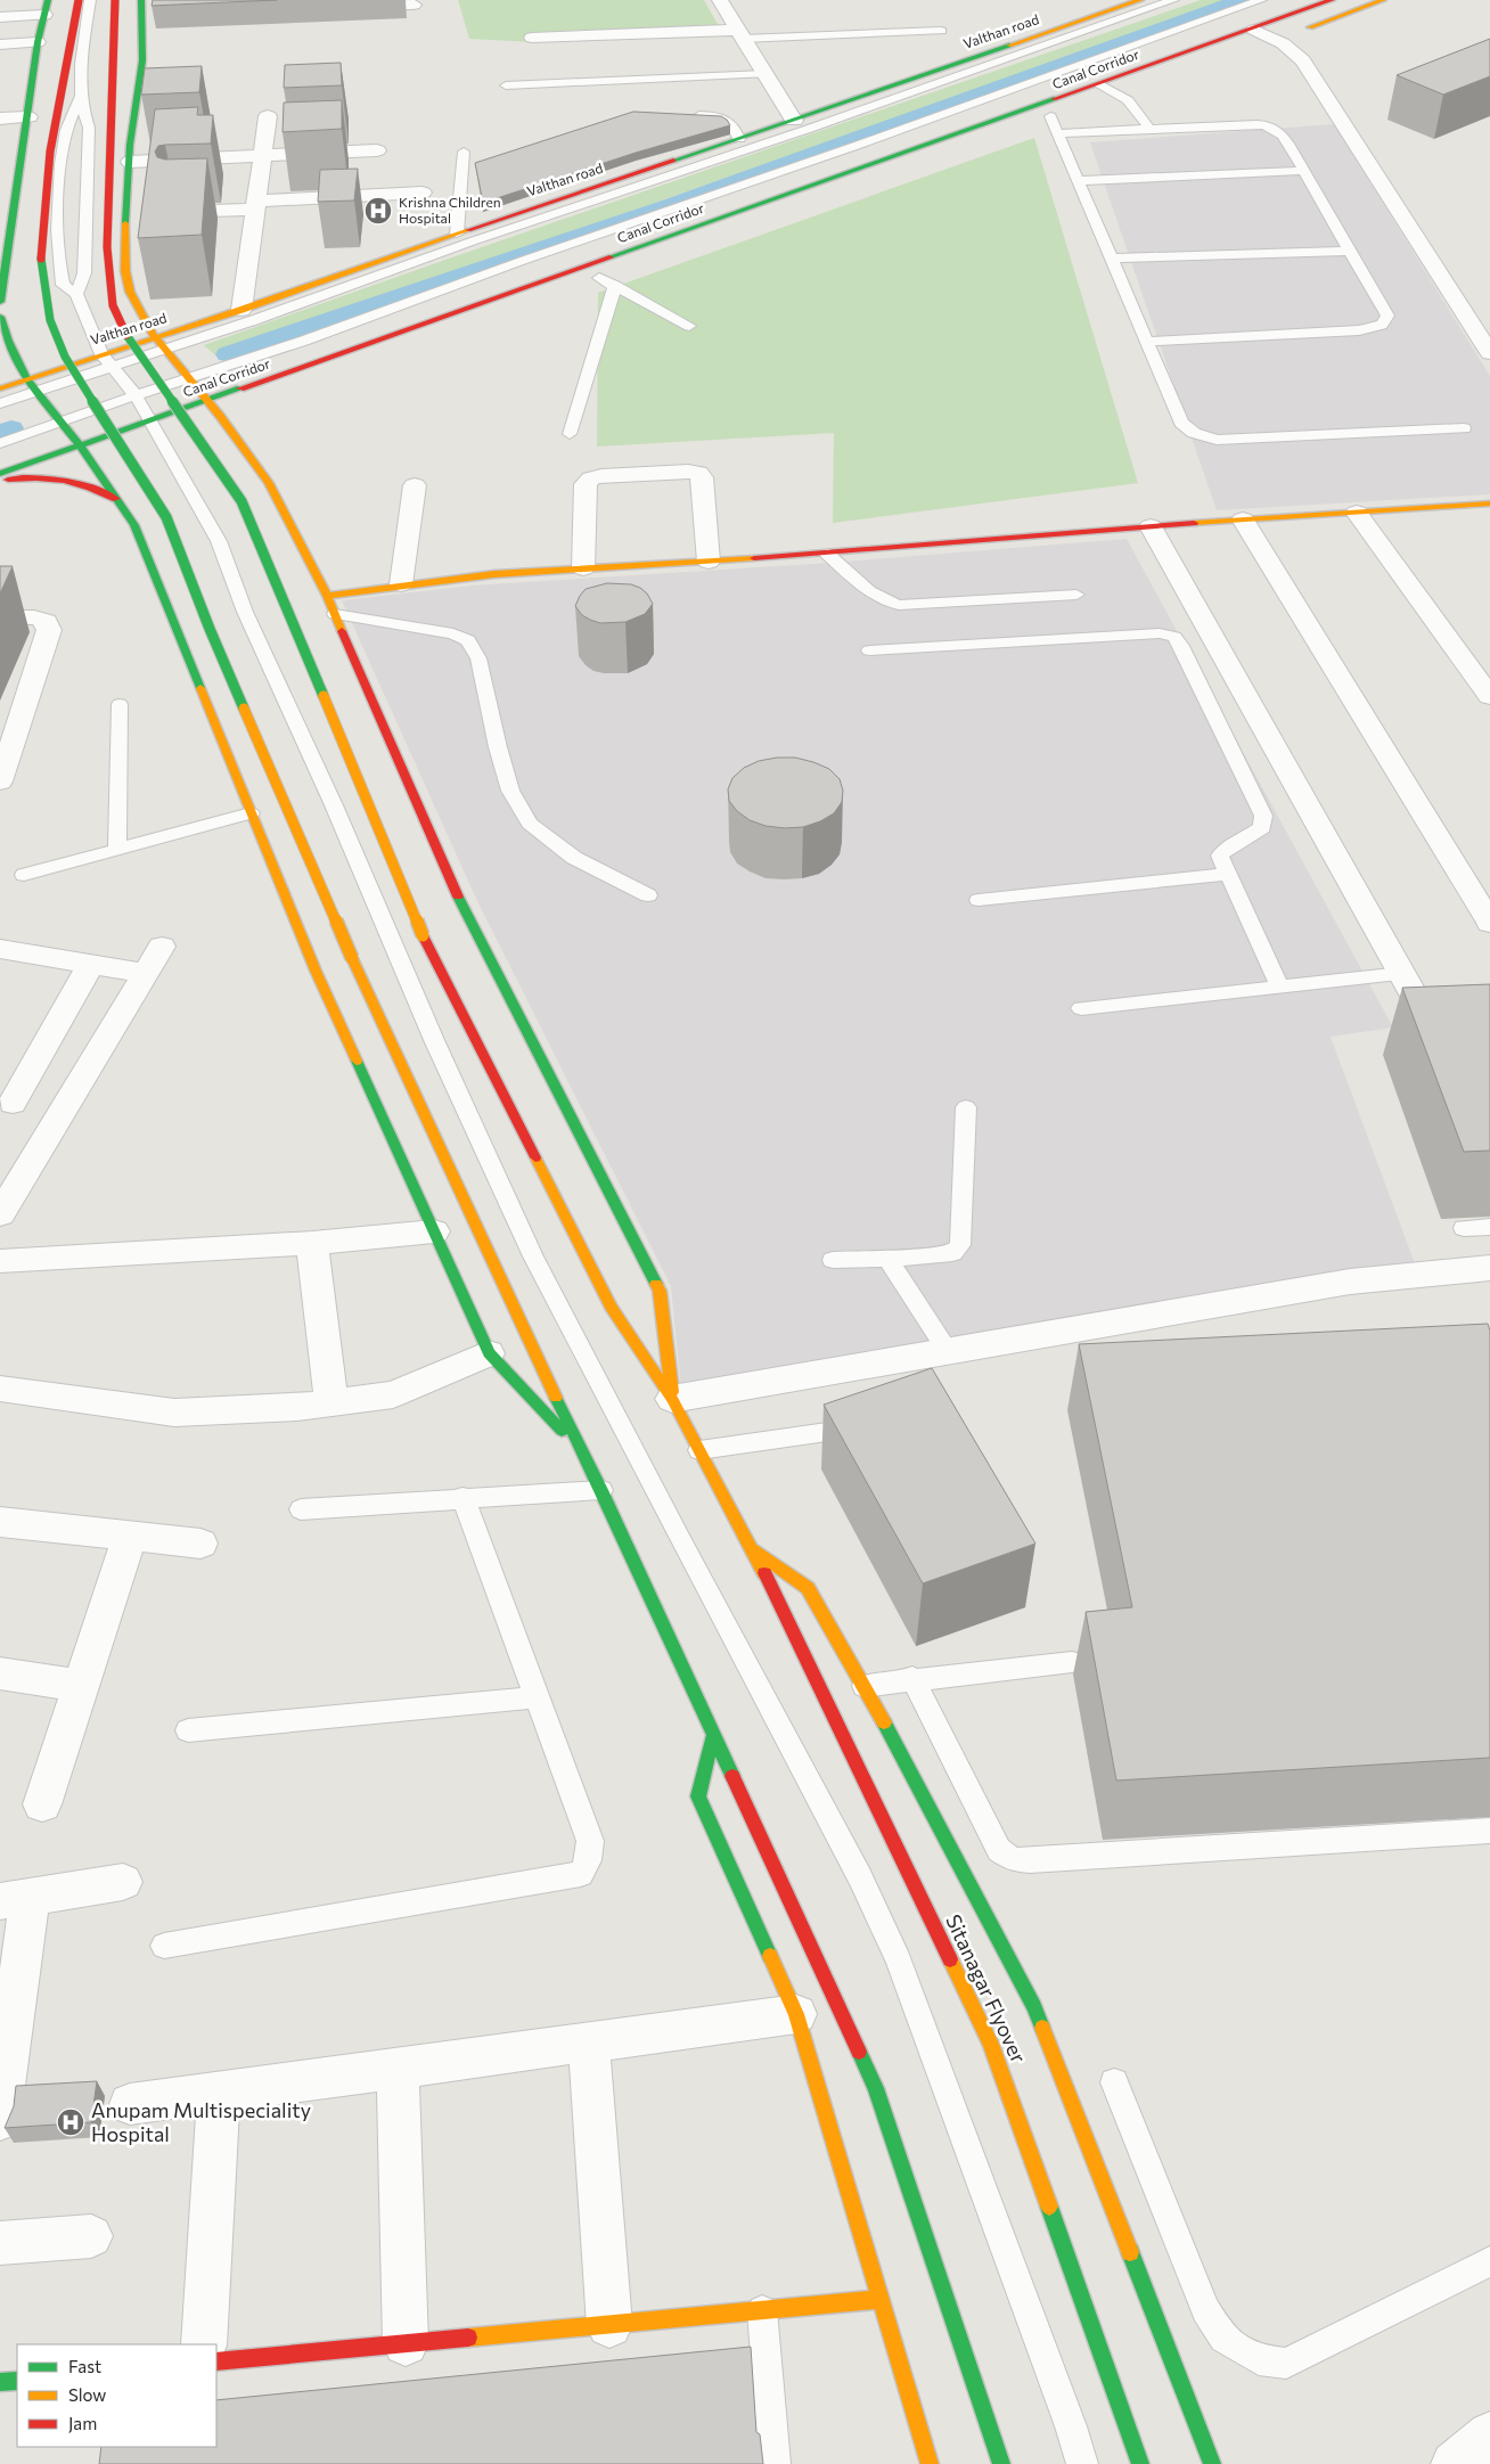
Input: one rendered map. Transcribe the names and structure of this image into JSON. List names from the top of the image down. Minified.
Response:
{"streets":{"main road":["Valthan road","Canal Corridor","Sitanagar Flyover"]},"places":{"hospital":["Krishna Children Hospital","Anupam Multispeciality Hospital"]},"legend":["Fast","Slow","Jam"]}
